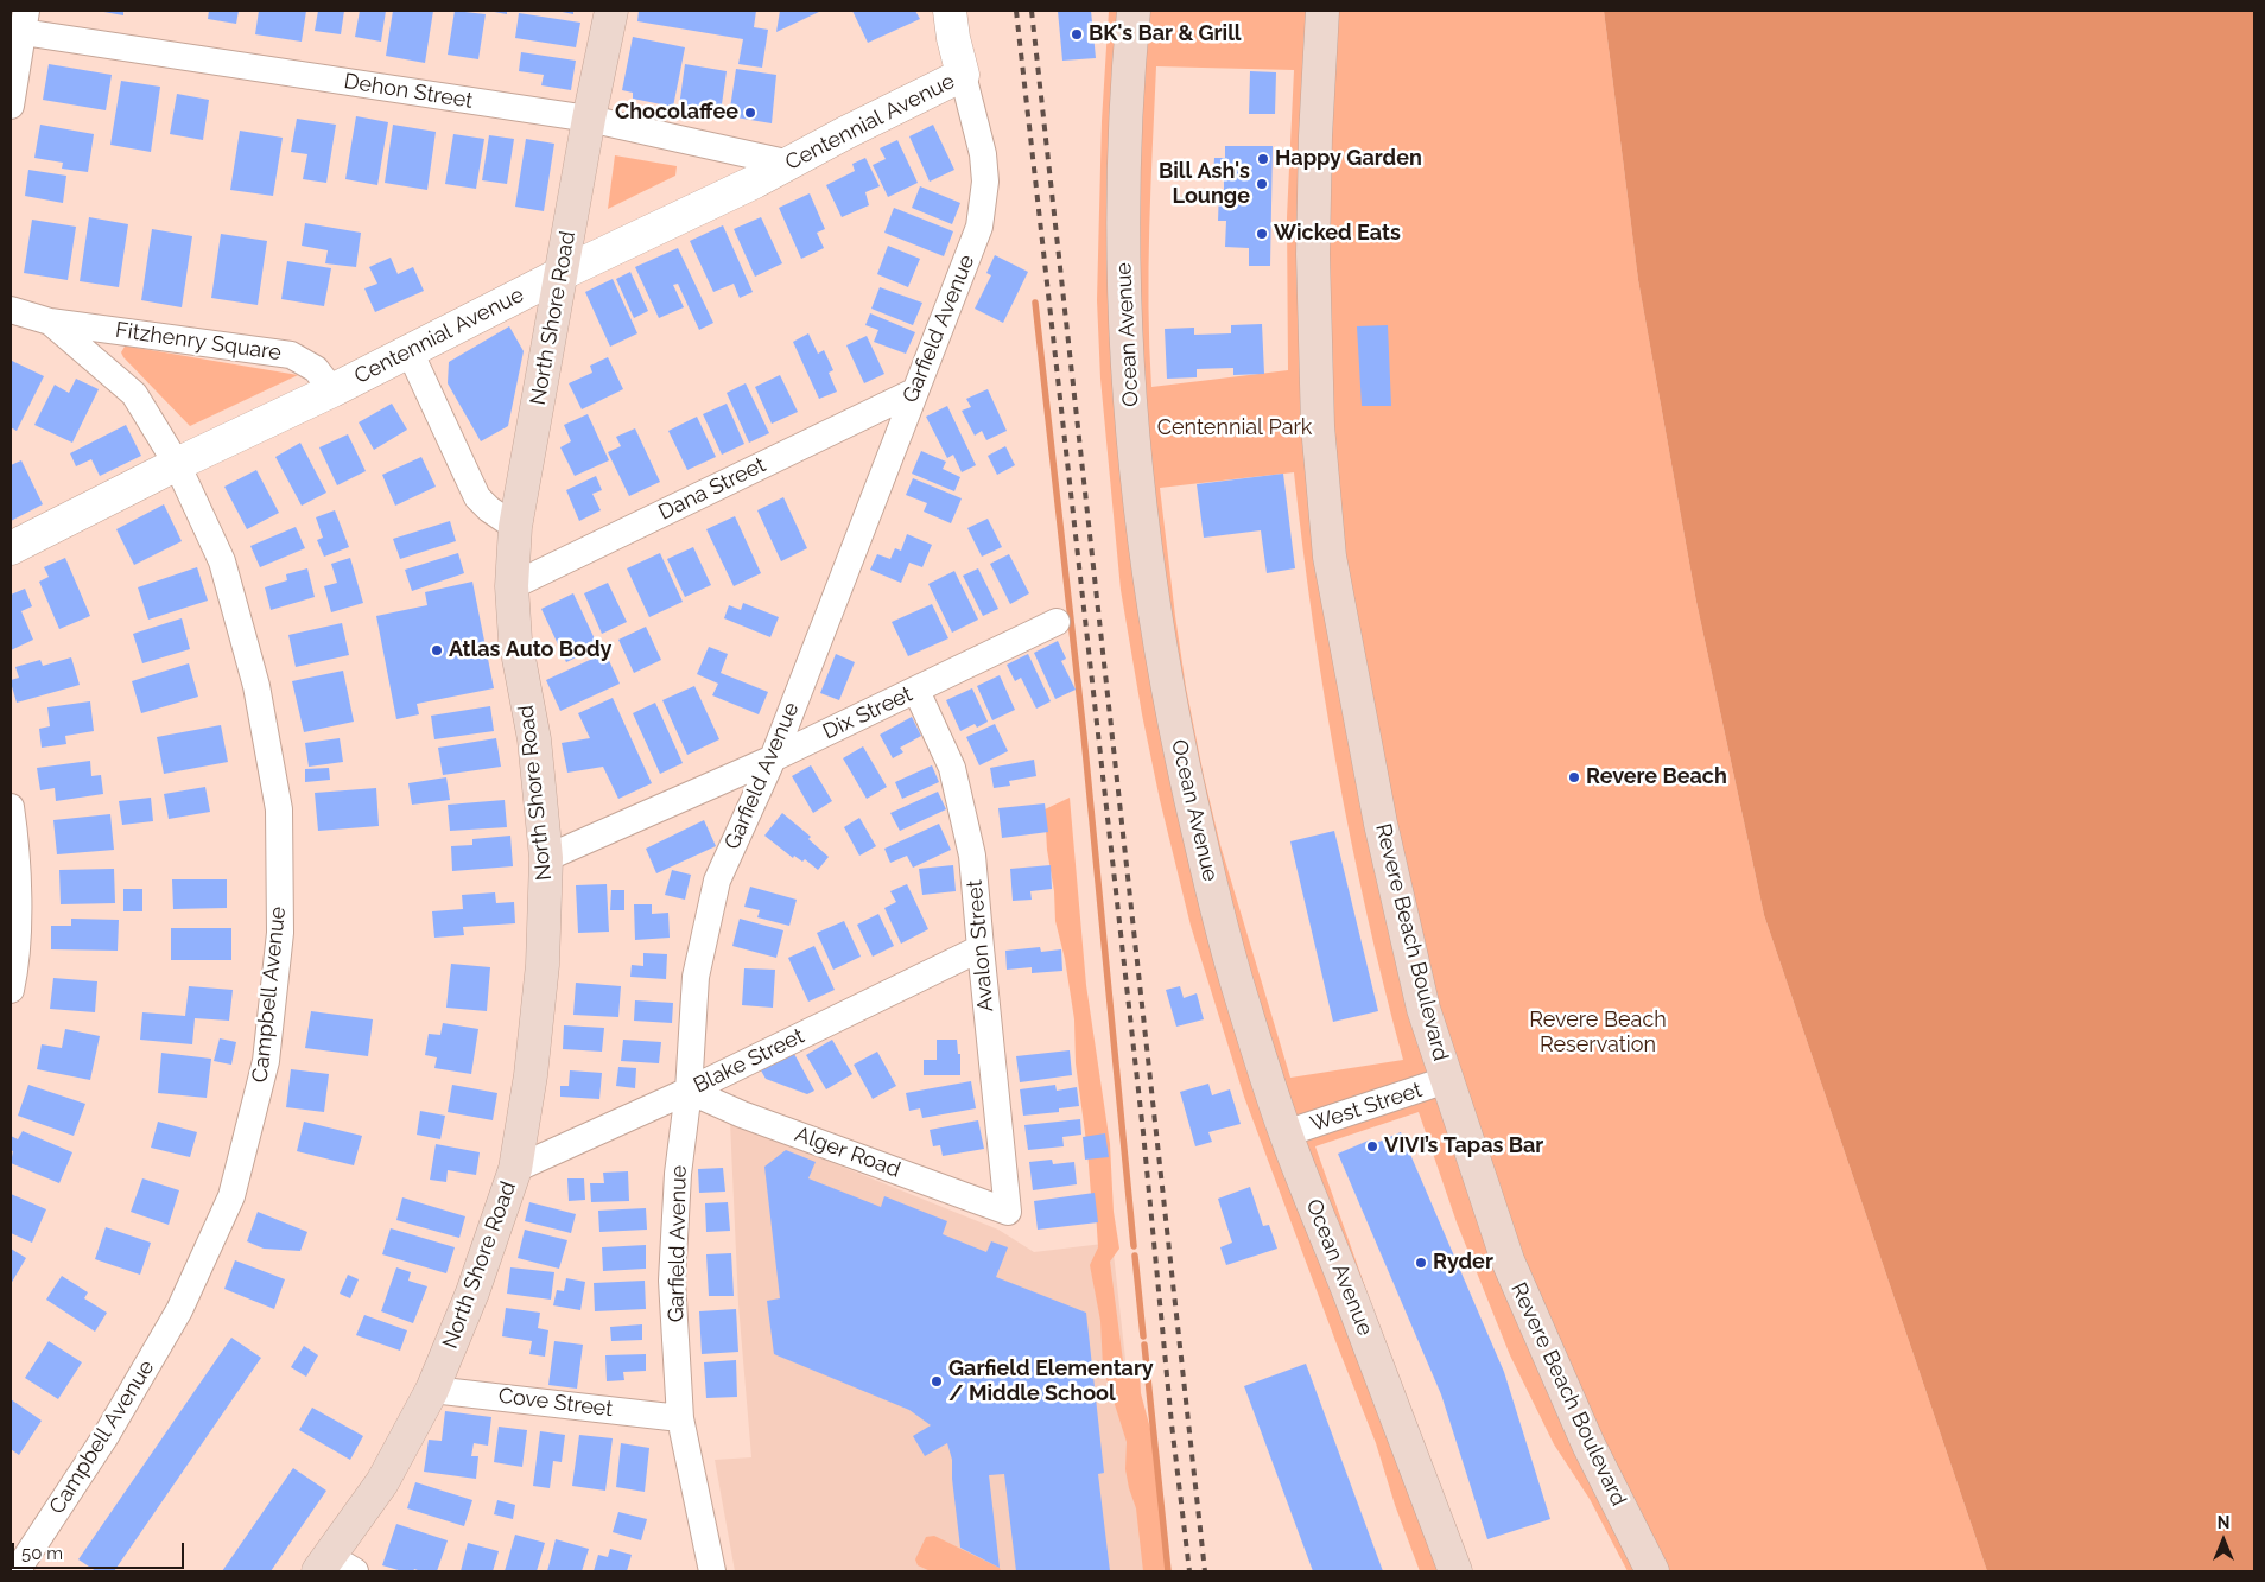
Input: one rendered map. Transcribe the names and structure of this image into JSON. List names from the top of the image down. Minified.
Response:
{"streets":{"main road":["North Shore Road","Ocean Avenue","Revere Beach Boulevard"],"street":["Dehon Street","Centennial Avenue","Garfield Avenue","Fitzhenry Square","Dana Street","Dix Street","Avalon Street","Campbell Avenue","Blake Street","West Street","Alger Road","Cove Street"]},"crossings":[["Dehon Street","Centennial Avenue"],["Dehon Street","North Shore Road"],["Centennial Avenue","North Shore Road"],["Centennial Avenue","Garfield Avenue"],["Centennial Avenue","Fitzhenry Square"],["Centennial Avenue","Campbell Avenue"],["North Shore Road","Dana Street"],["North Shore Road","Dix Street"],["North Shore Road","Blake Street"],["North Shore Road","Cove Street"],["Garfield Avenue","Dana Street"],["Garfield Avenue","Dix Street"],["Garfield Avenue","Blake Street"],["Garfield Avenue","Alger Road"],["Garfield Avenue","Cove Street"],["Ocean Avenue","West Street"],["Fitzhenry Square","Campbell Avenue"],["Dix Street","Avalon Street"],["Revere Beach Boulevard","West Street"],["Avalon Street","Blake Street"],["Avalon Street","Alger Road"],["Blake Street","Alger Road"]],"parks":["Centennial Park","Revere Beach Reservation"],"places":["BK's Bar & Grill","Chocolaffee","Happy Garden","Bill Ash's Lounge","Wicked Eats","Atlas Auto Body","Revere Beach","VIVI’s Tapas Bar","Ryder","Garfield Elementary / Middle School"],"scale_bar":"50 m","north":"top"}
